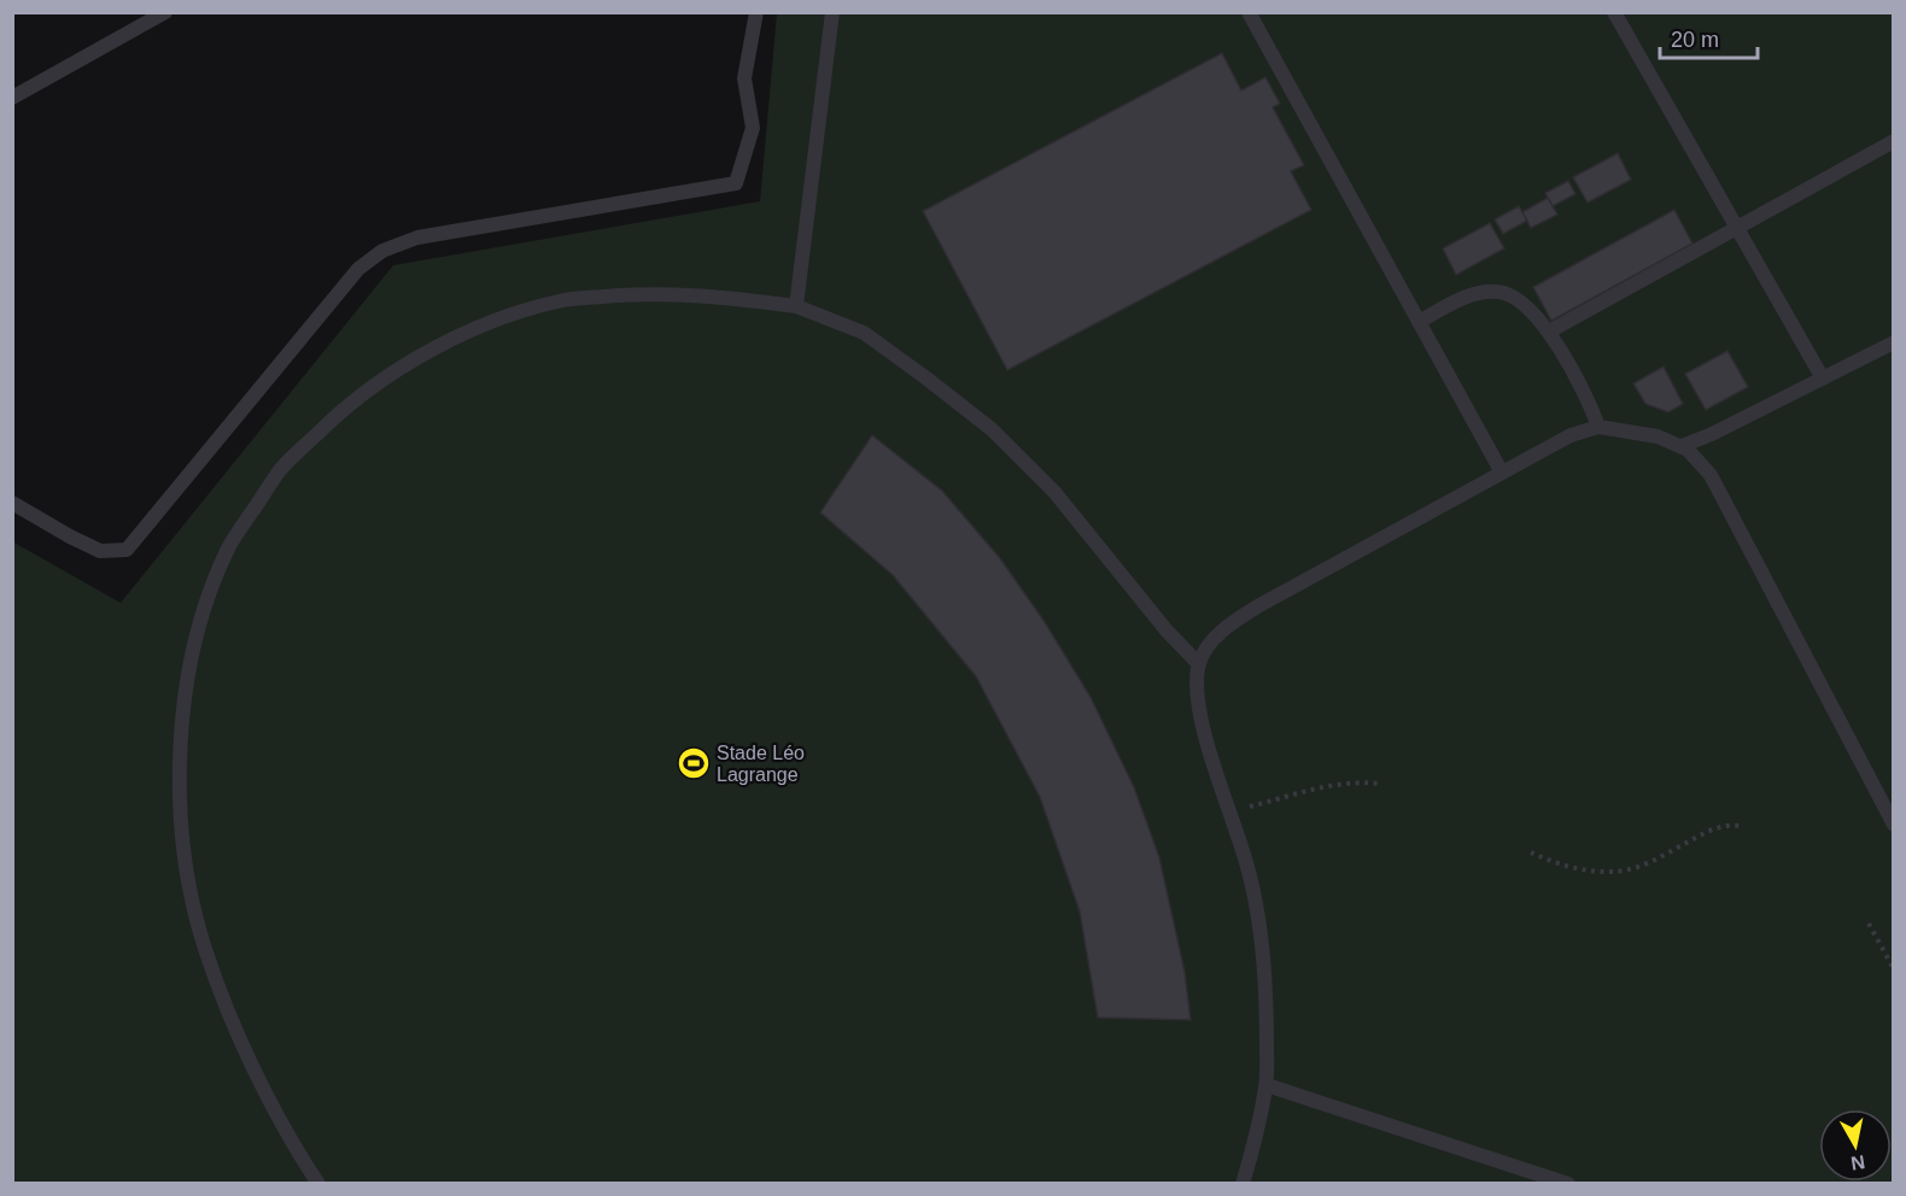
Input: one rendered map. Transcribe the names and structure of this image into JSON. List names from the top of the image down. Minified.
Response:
{"places":{"sports":["Stade Léo Lagrange"]},"scale_bar":"20 m","north":"bottom"}
